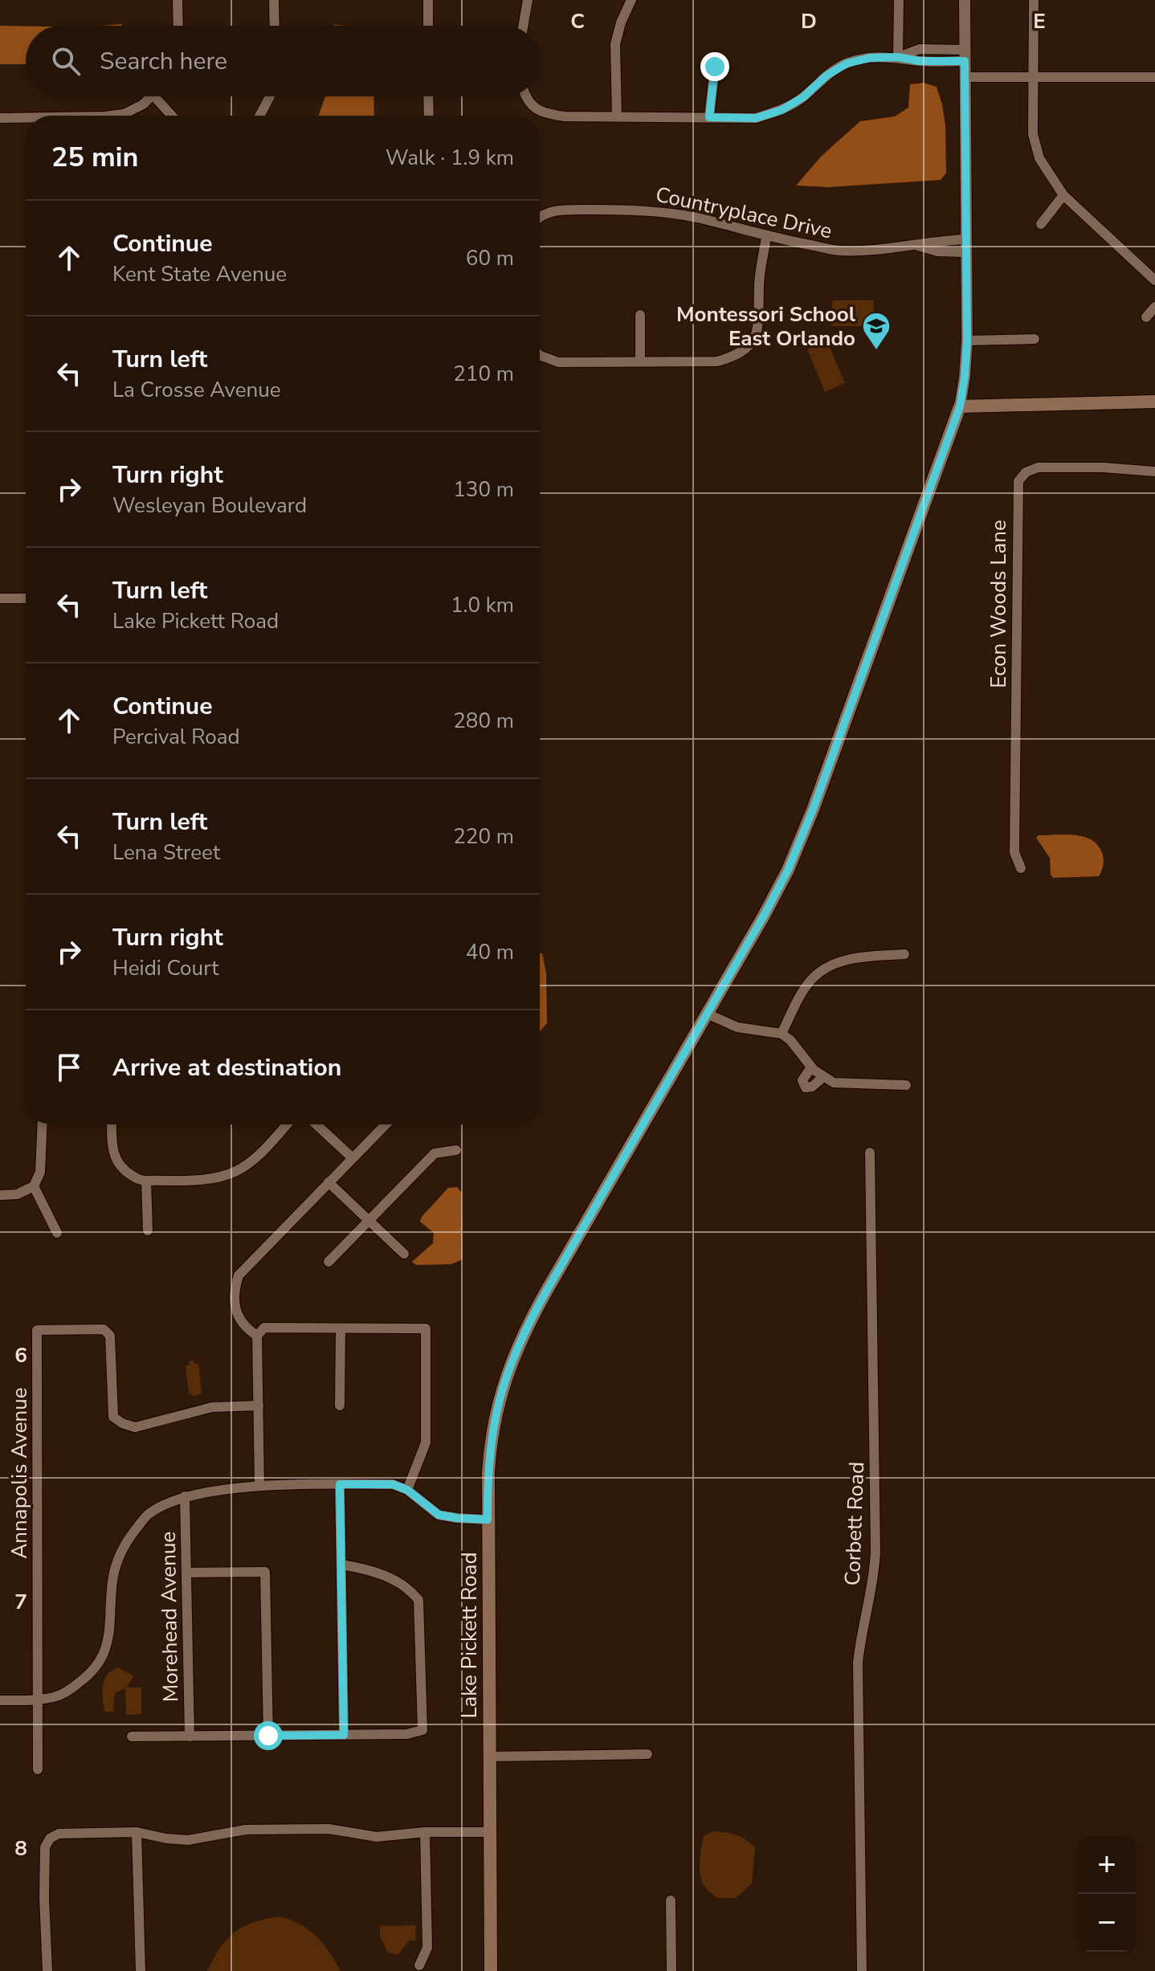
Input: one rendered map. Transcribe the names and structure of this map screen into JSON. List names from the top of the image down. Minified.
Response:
{"streets":{"main road":["Lake Pickett Road"],"street":["Countryplace Drive","Econ Woods Lane","Annapolis Avenue","Corbett Road","Morehead Avenue"]},"places":{"school or university":["Montessori School East Orlando"]},"page":{"search":"Search here","heading":["25 min","Walk · 1.9 km"],"list":[["Continue","Kent State Avenue","60 m"],["Turn left","La Crosse Avenue","210 m"],["Turn right","Wesleyan Boulevard","130 m"],["Turn left","Lake Pickett Road","1.0 km"],["Continue","Percival Road","280 m"],["Turn left","Lena Street","220 m"],["Turn right","Heidi Court","40 m"],"Arrive at destination"],"map_buttons":["+","−"]},"grid":{"columns":["C","D","E"],"rows":["6","7","8"]}}
